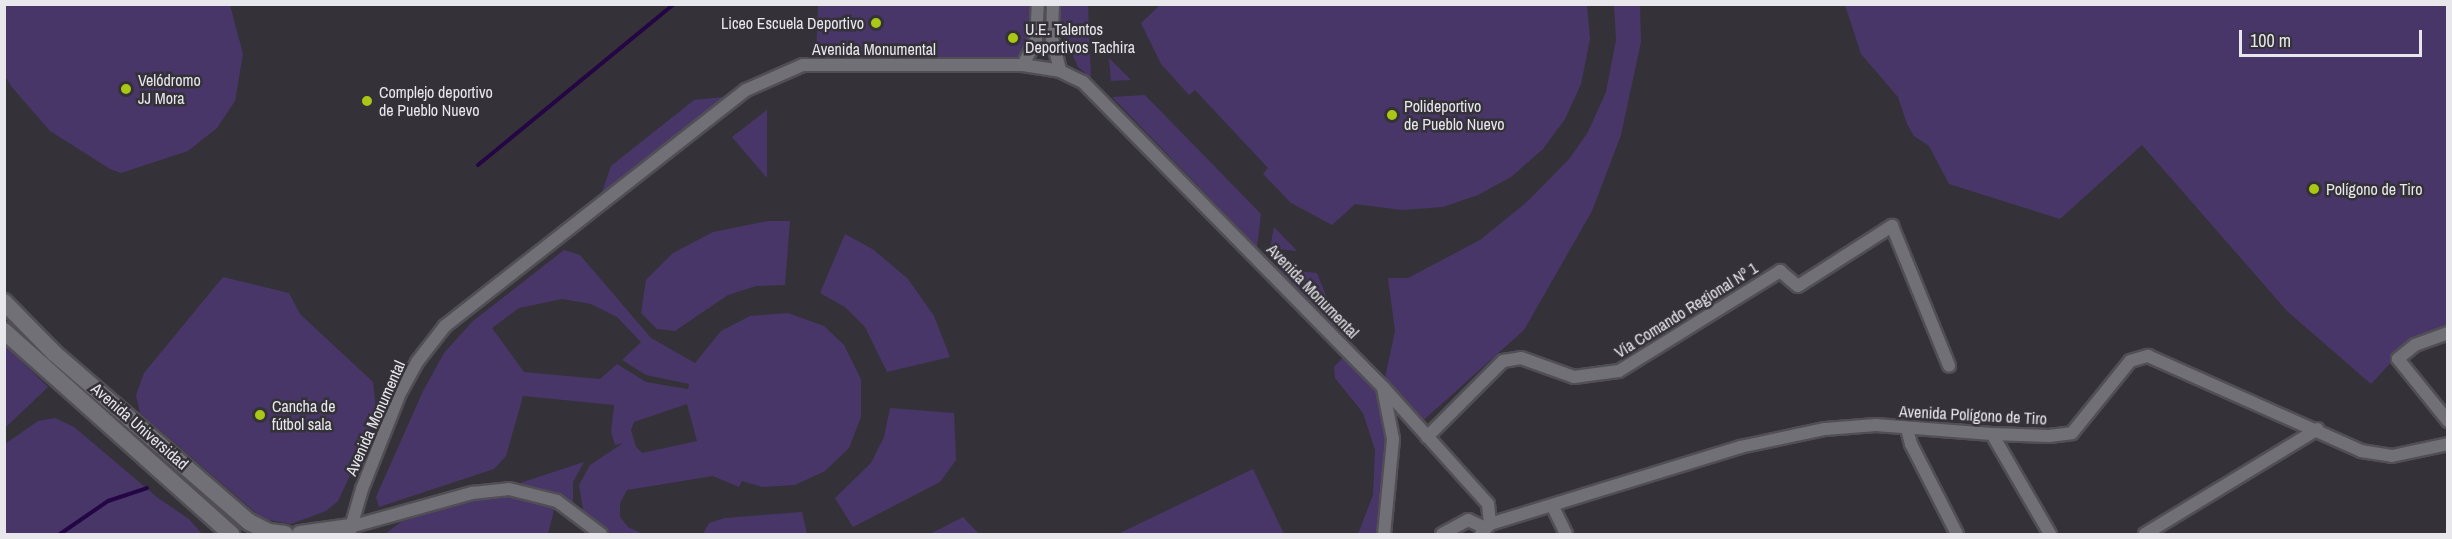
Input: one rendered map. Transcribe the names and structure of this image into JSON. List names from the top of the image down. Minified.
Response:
{"streets":{"street":["Avenida Monumental","Vía Comando Regional Nº 1","Avenida Polígono de Tiro","Avenida Universidad"]},"crossings":[["Avenida Monumental","Vía Comando Regional Nº 1"],["Avenida Monumental","Avenida Polígono de Tiro"]],"places":["Liceo Escuela Deportivo","U.E. Talentos Deportivos Tachira","Velódromo JJ Mora","Complejo deportivo de Pueblo Nuevo","Polideportivo de Pueblo Nuevo","Polígono de Tiro","Cancha de fútbol sala"],"scale_bar":"100 m"}
